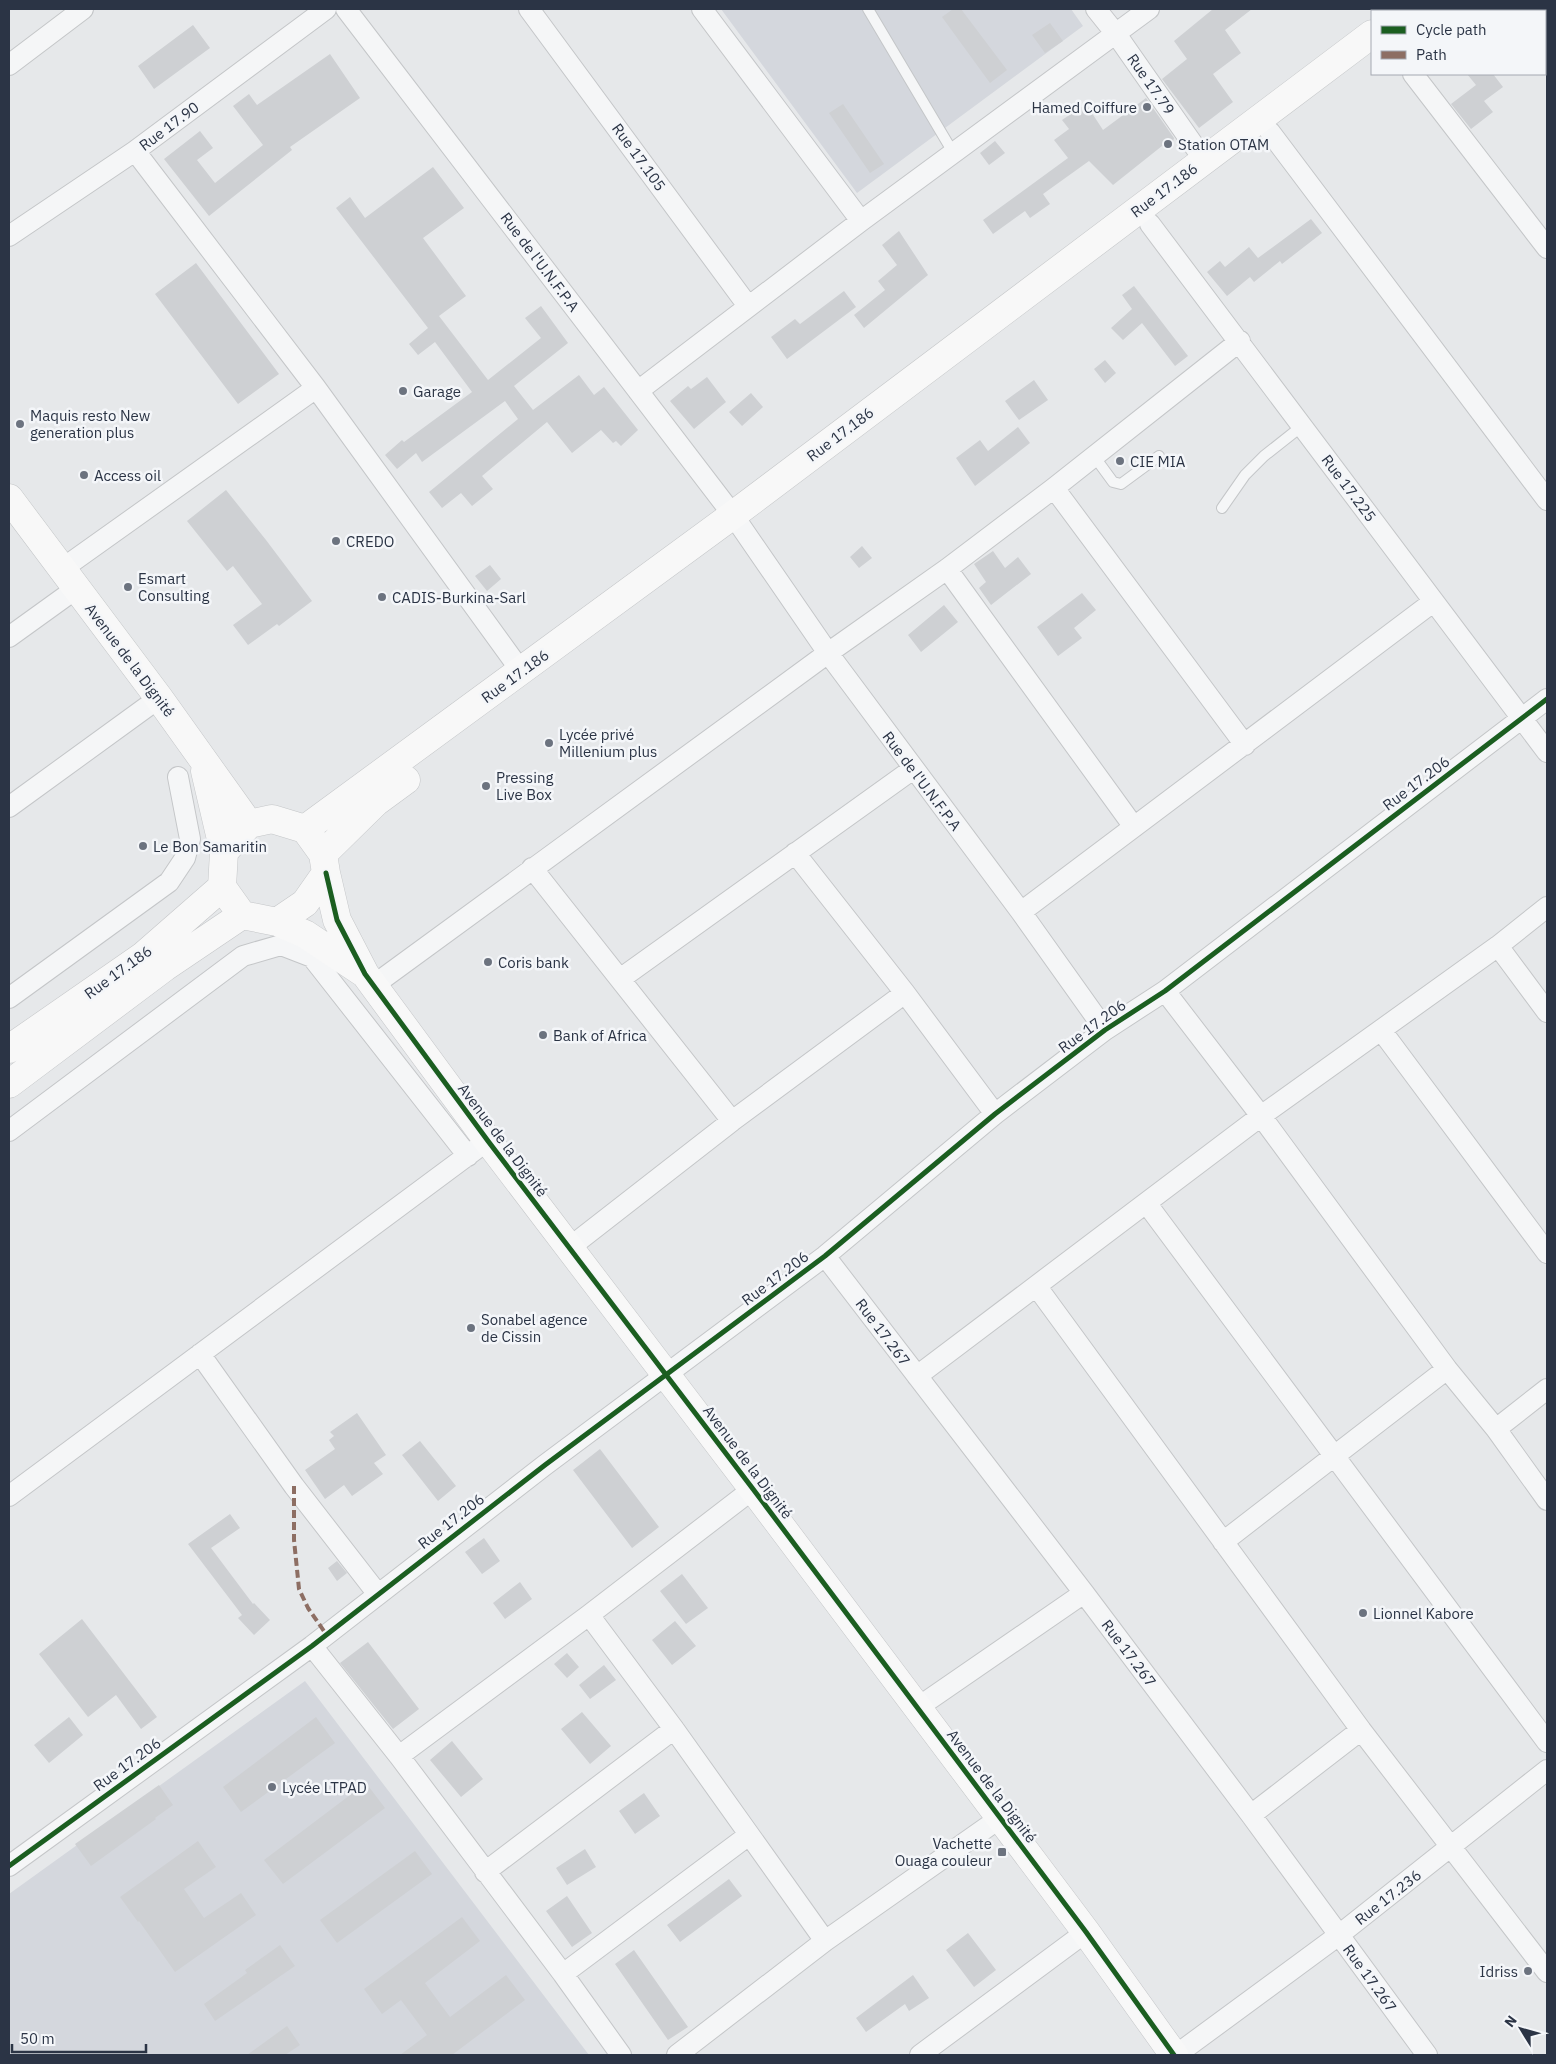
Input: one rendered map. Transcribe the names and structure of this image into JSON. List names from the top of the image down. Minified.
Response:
{"streets":{"main road":["Rue 17.186","Avenue de la Dignité"],"street":["Rue 17.79","Rue 17.90","Rue 17.105","Rue de l'U.N.F.P.A","Rue 17.225","Rue 17.206","Rue 17.267","Rue 17.236"]},"crossings":[["Rue 17.79","Rue 17.186"],["Rue 17.186","Rue de l'U.N.F.P.A"],["Rue 17.186","Avenue de la Dignité"],["Rue de l'U.N.F.P.A","Rue 17.206"],["Rue 17.225","Rue 17.206"],["Avenue de la Dignité","Rue 17.206"],["Avenue de la Dignité","Rue 17.236"],["Rue 17.206","Rue 17.267"],["Rue 17.267","Rue 17.236"]],"places":{"other":["Hamed Coiffure","Station OTAM","Garage","Maquis resto New generation plus","CIE MIA","Access oil","CREDO","Esmart Consulting","CADIS-Burkina-Sarl","Lycée privé Millenium plus","Pressing Live Box","Le Bon Samaritin","Coris bank","Bank of Africa","Sonabel agence de Cissin","Lionnel Kabore","Lycée LTPAD","Idriss"],"transit":["Vachette Ouaga couleur"]},"legend":["Cycle path","Path"],"scale_bar":"50 m","north":"top left"}
